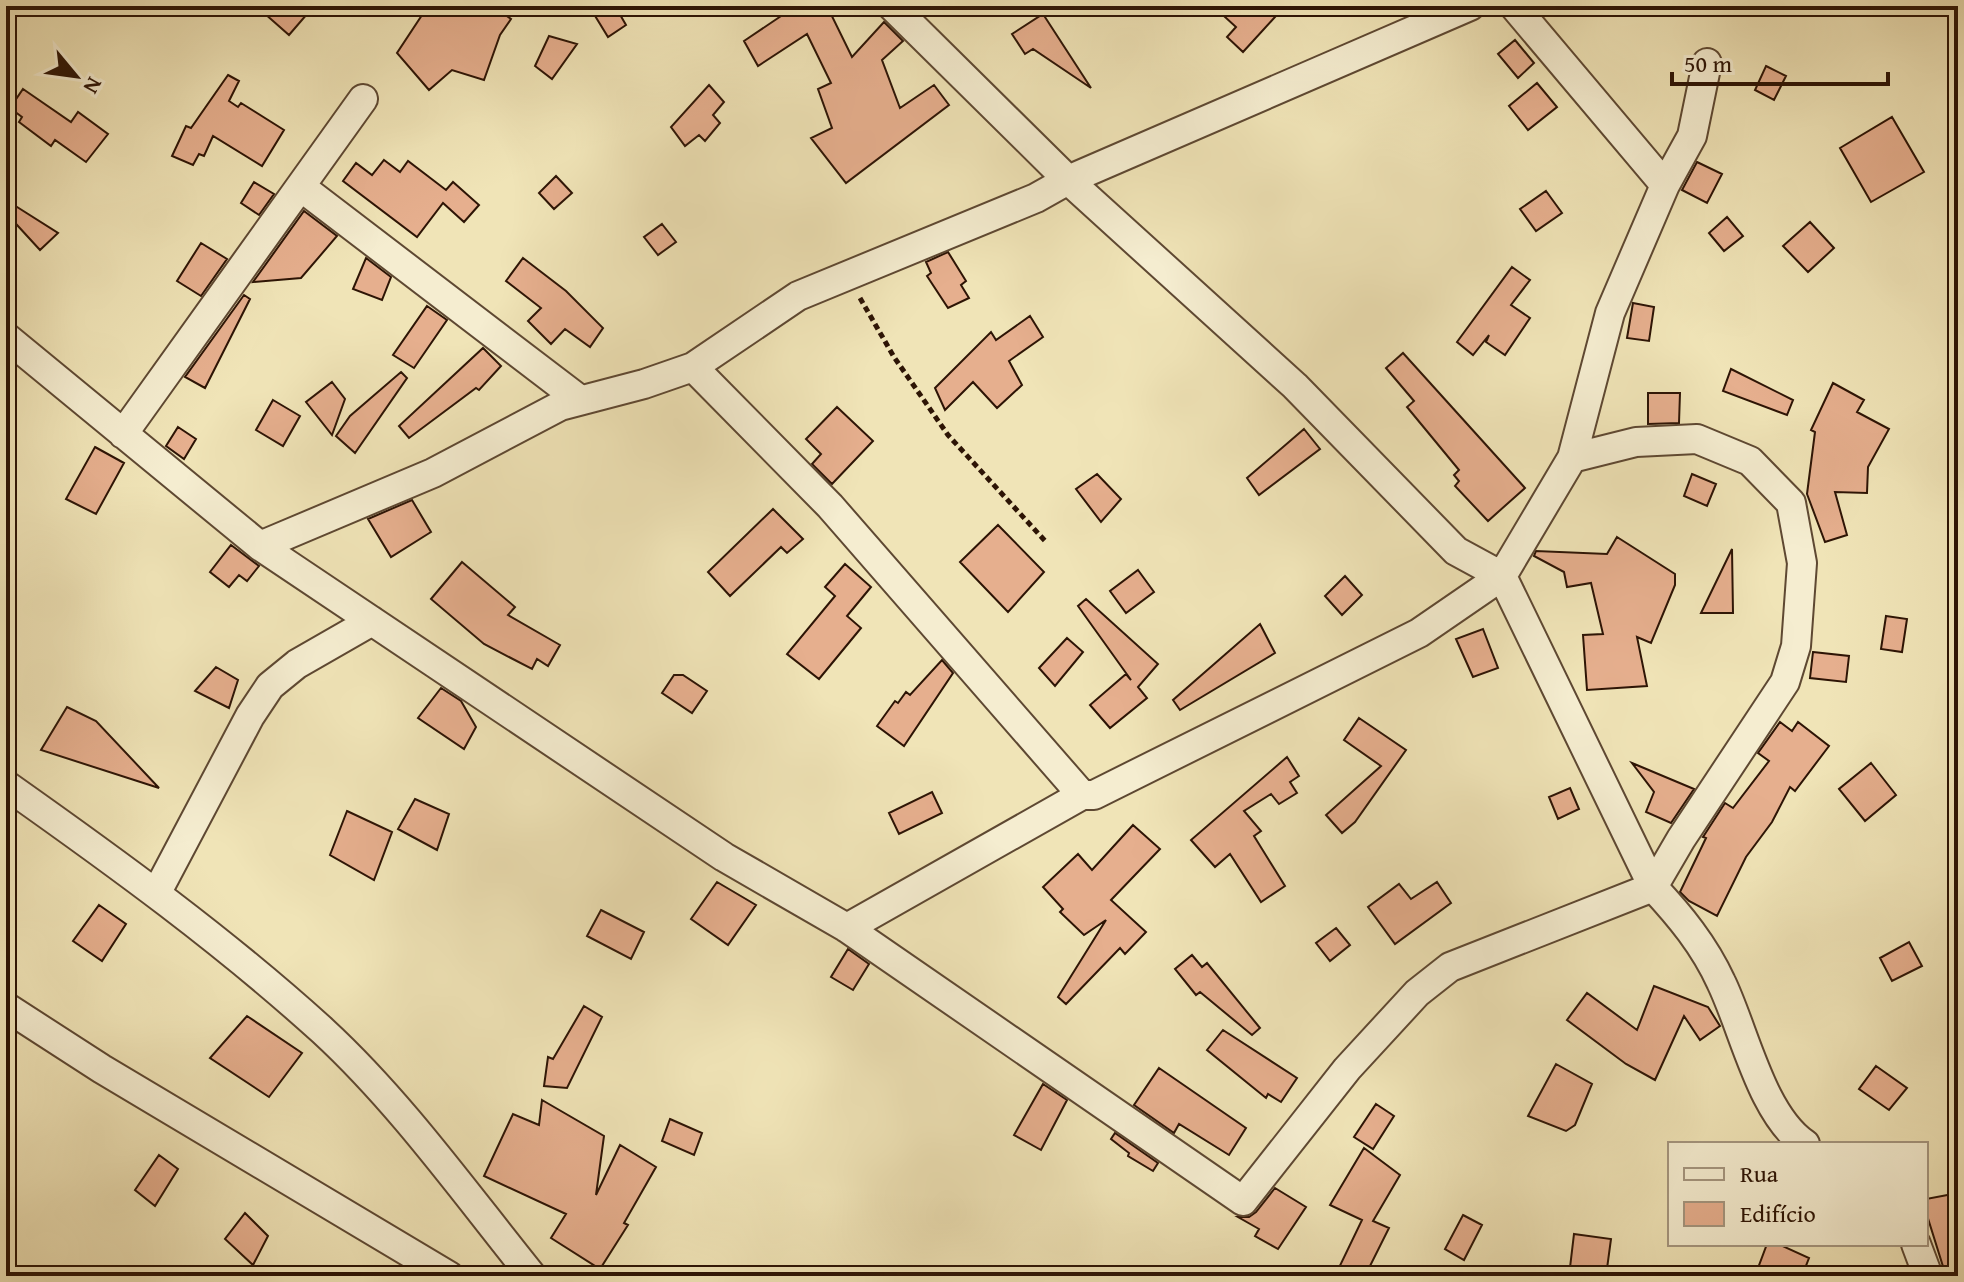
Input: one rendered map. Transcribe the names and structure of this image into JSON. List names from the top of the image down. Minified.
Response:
{"legend":["Rua","Edifício"],"scale_bar":"50 m","north":"bottom right"}
